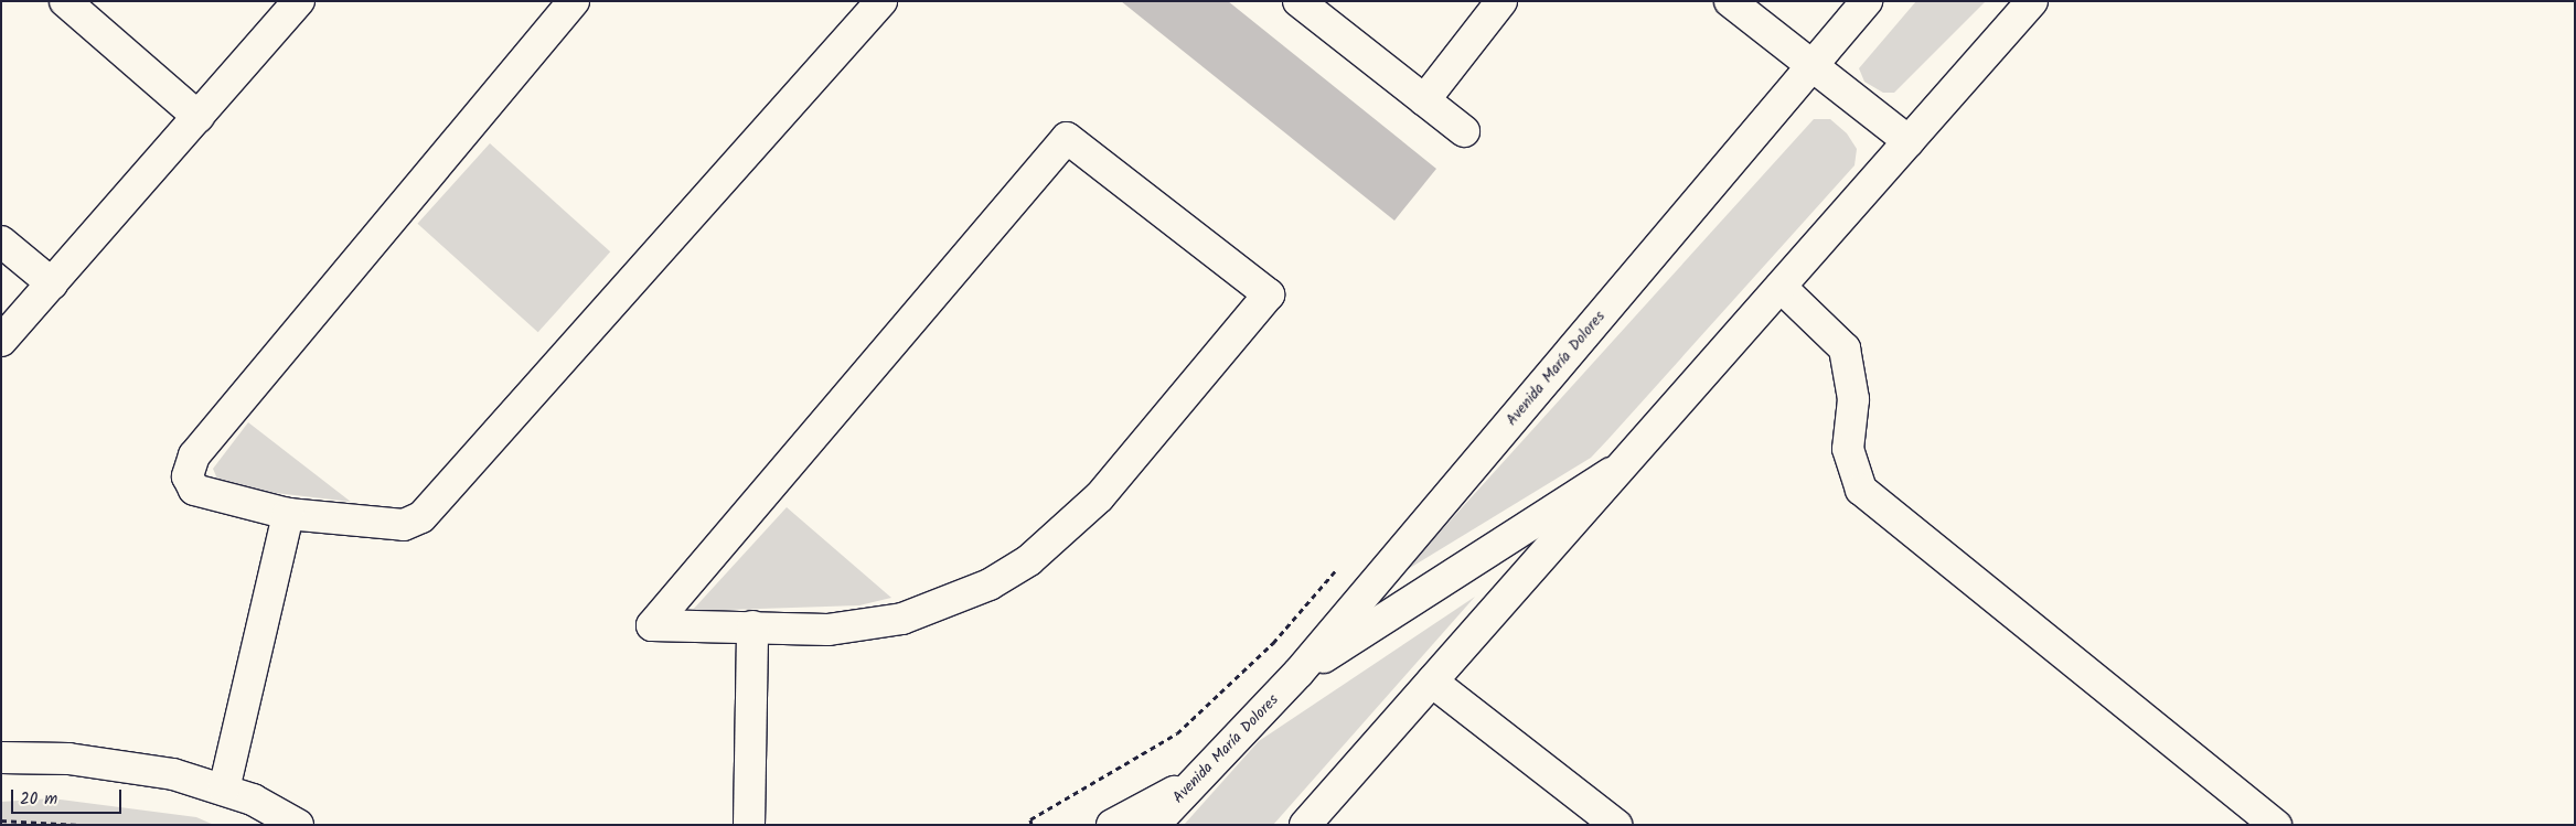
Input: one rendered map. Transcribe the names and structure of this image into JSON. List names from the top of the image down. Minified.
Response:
{"streets":{"street":["Avenida María Dolores"]},"scale_bar":"20 m"}
